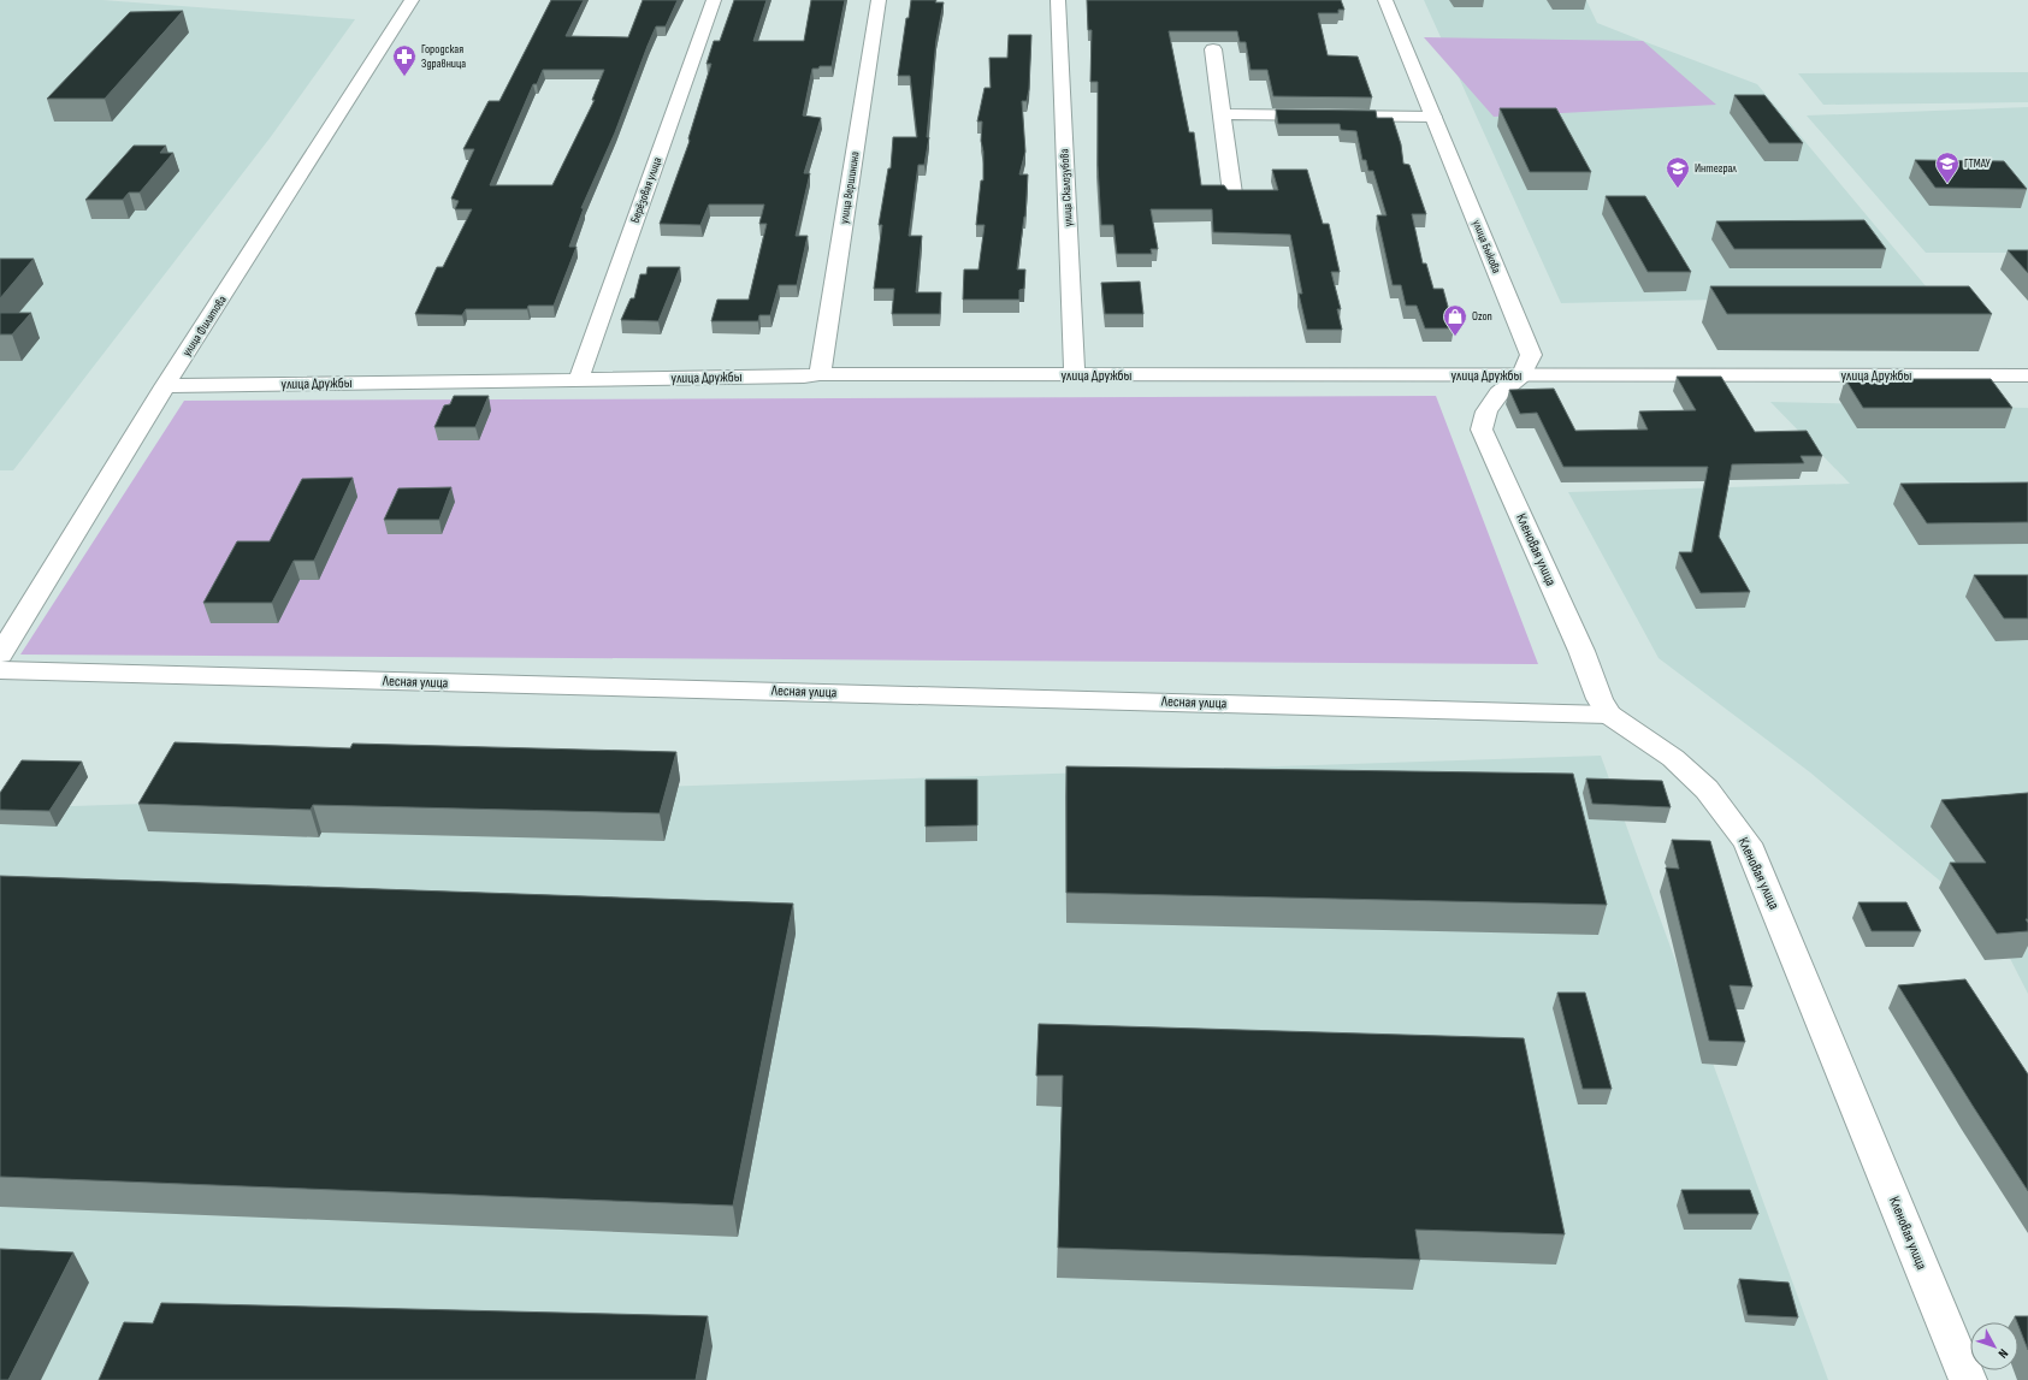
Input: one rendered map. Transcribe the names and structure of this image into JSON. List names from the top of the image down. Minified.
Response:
{"streets":{"street":["улица Вершинина","улица Скалозубова","Берёзовая улица","улица Быкова","улица Филатова","улица Дружбы","Кленовая улица","Лесная улица"]},"crossings":[["улица Вершинина","улица Дружбы"],["улица Скалозубова","улица Дружбы"],["Берёзовая улица","улица Дружбы"],["улица Быкова","улица Дружбы"],["улица Быкова","Кленовая улица"],["улица Филатова","улица Дружбы"],["улица Дружбы","Кленовая улица"],["Кленовая улица","Лесная улица"]],"places":{"pharmacy":["Городская Здравница"],"school or university":["ГТМАУ","Интеграл"],"shop":["Ozon"]},"north":"bottom right"}
